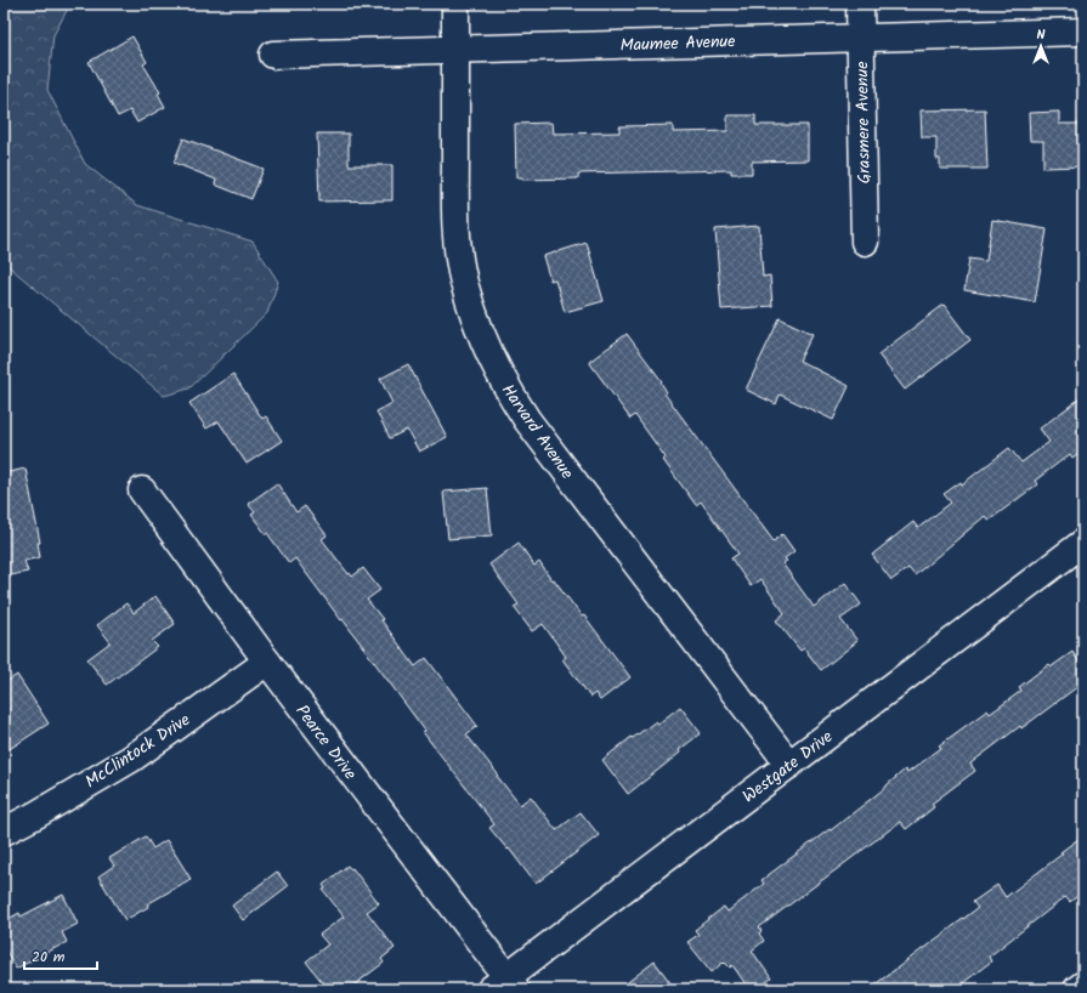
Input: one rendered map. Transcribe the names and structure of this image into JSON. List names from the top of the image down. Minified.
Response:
{"streets":{"street":["Maumee Avenue","Grasmere Avenue","Harvard Avenue","Pearce Drive","McClintock Drive","Westgate Drive"]},"crossings":[["Maumee Avenue","Grasmere Avenue"],["Maumee Avenue","Harvard Avenue"],["Harvard Avenue","Westgate Drive"],["Pearce Drive","McClintock Drive"],["Pearce Drive","Westgate Drive"]],"scale_bar":"20 m","north":"top"}
